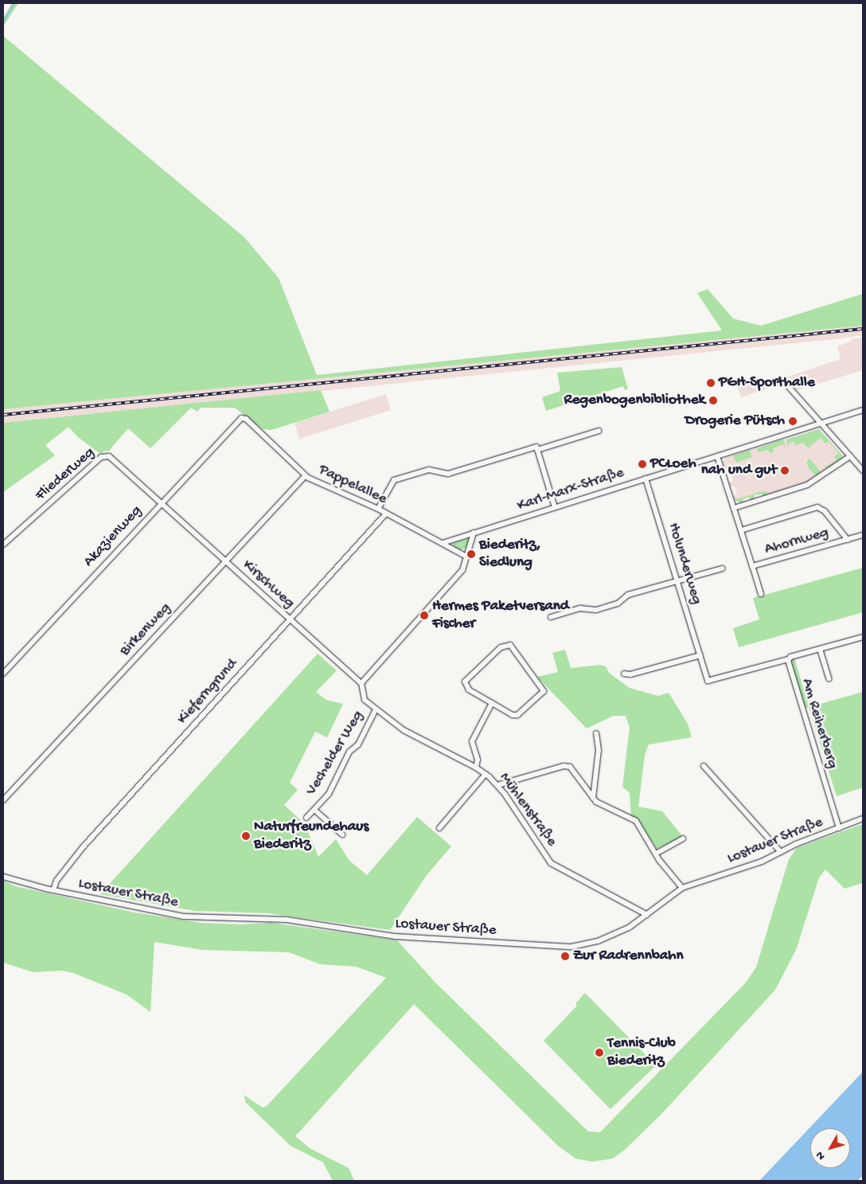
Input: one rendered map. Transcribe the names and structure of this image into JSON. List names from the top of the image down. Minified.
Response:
{"streets":{"street":["Fliederweg","Pappelallee","Karl-Marx-Straße","Akazienweg","Ahornweg","Holunderweg","Kirschweg","Birkenweg","Kieferngrund","Am Reiherberg","Vechelder Weg","Mühlenstraße","Lostauer Straße"]},"crossings":[["Fliederweg","Akazienweg"],["Fliederweg","Kirschweg"],["Pappelallee","Karl-Marx-Straße"],["Pappelallee","Akazienweg"],["Pappelallee","Birkenweg"],["Pappelallee","Kieferngrund"],["Karl-Marx-Straße","Ahornweg"],["Karl-Marx-Straße","Holunderweg"],["Akazienweg","Kirschweg"],["Holunderweg","Am Reiherberg"],["Kirschweg","Birkenweg"],["Kirschweg","Kieferngrund"],["Kirschweg","Mühlenstraße"],["Kieferngrund","Lostauer Straße"],["Am Reiherberg","Lostauer Straße"],["Vechelder Weg","Mühlenstraße"],["Mühlenstraße","Lostauer Straße"]],"places":["PGH-Sporthalle","Regenbogenbibliothek","Drogerie Pütsch","PCLoeh","nah und gut","Biederitz, Siedlung","Hermes Paketversand Fischer","Naturfreundehaus Biederitz","Zur Radrennbahn","Tennis-Club Biederitz"],"north":"bottom left"}
